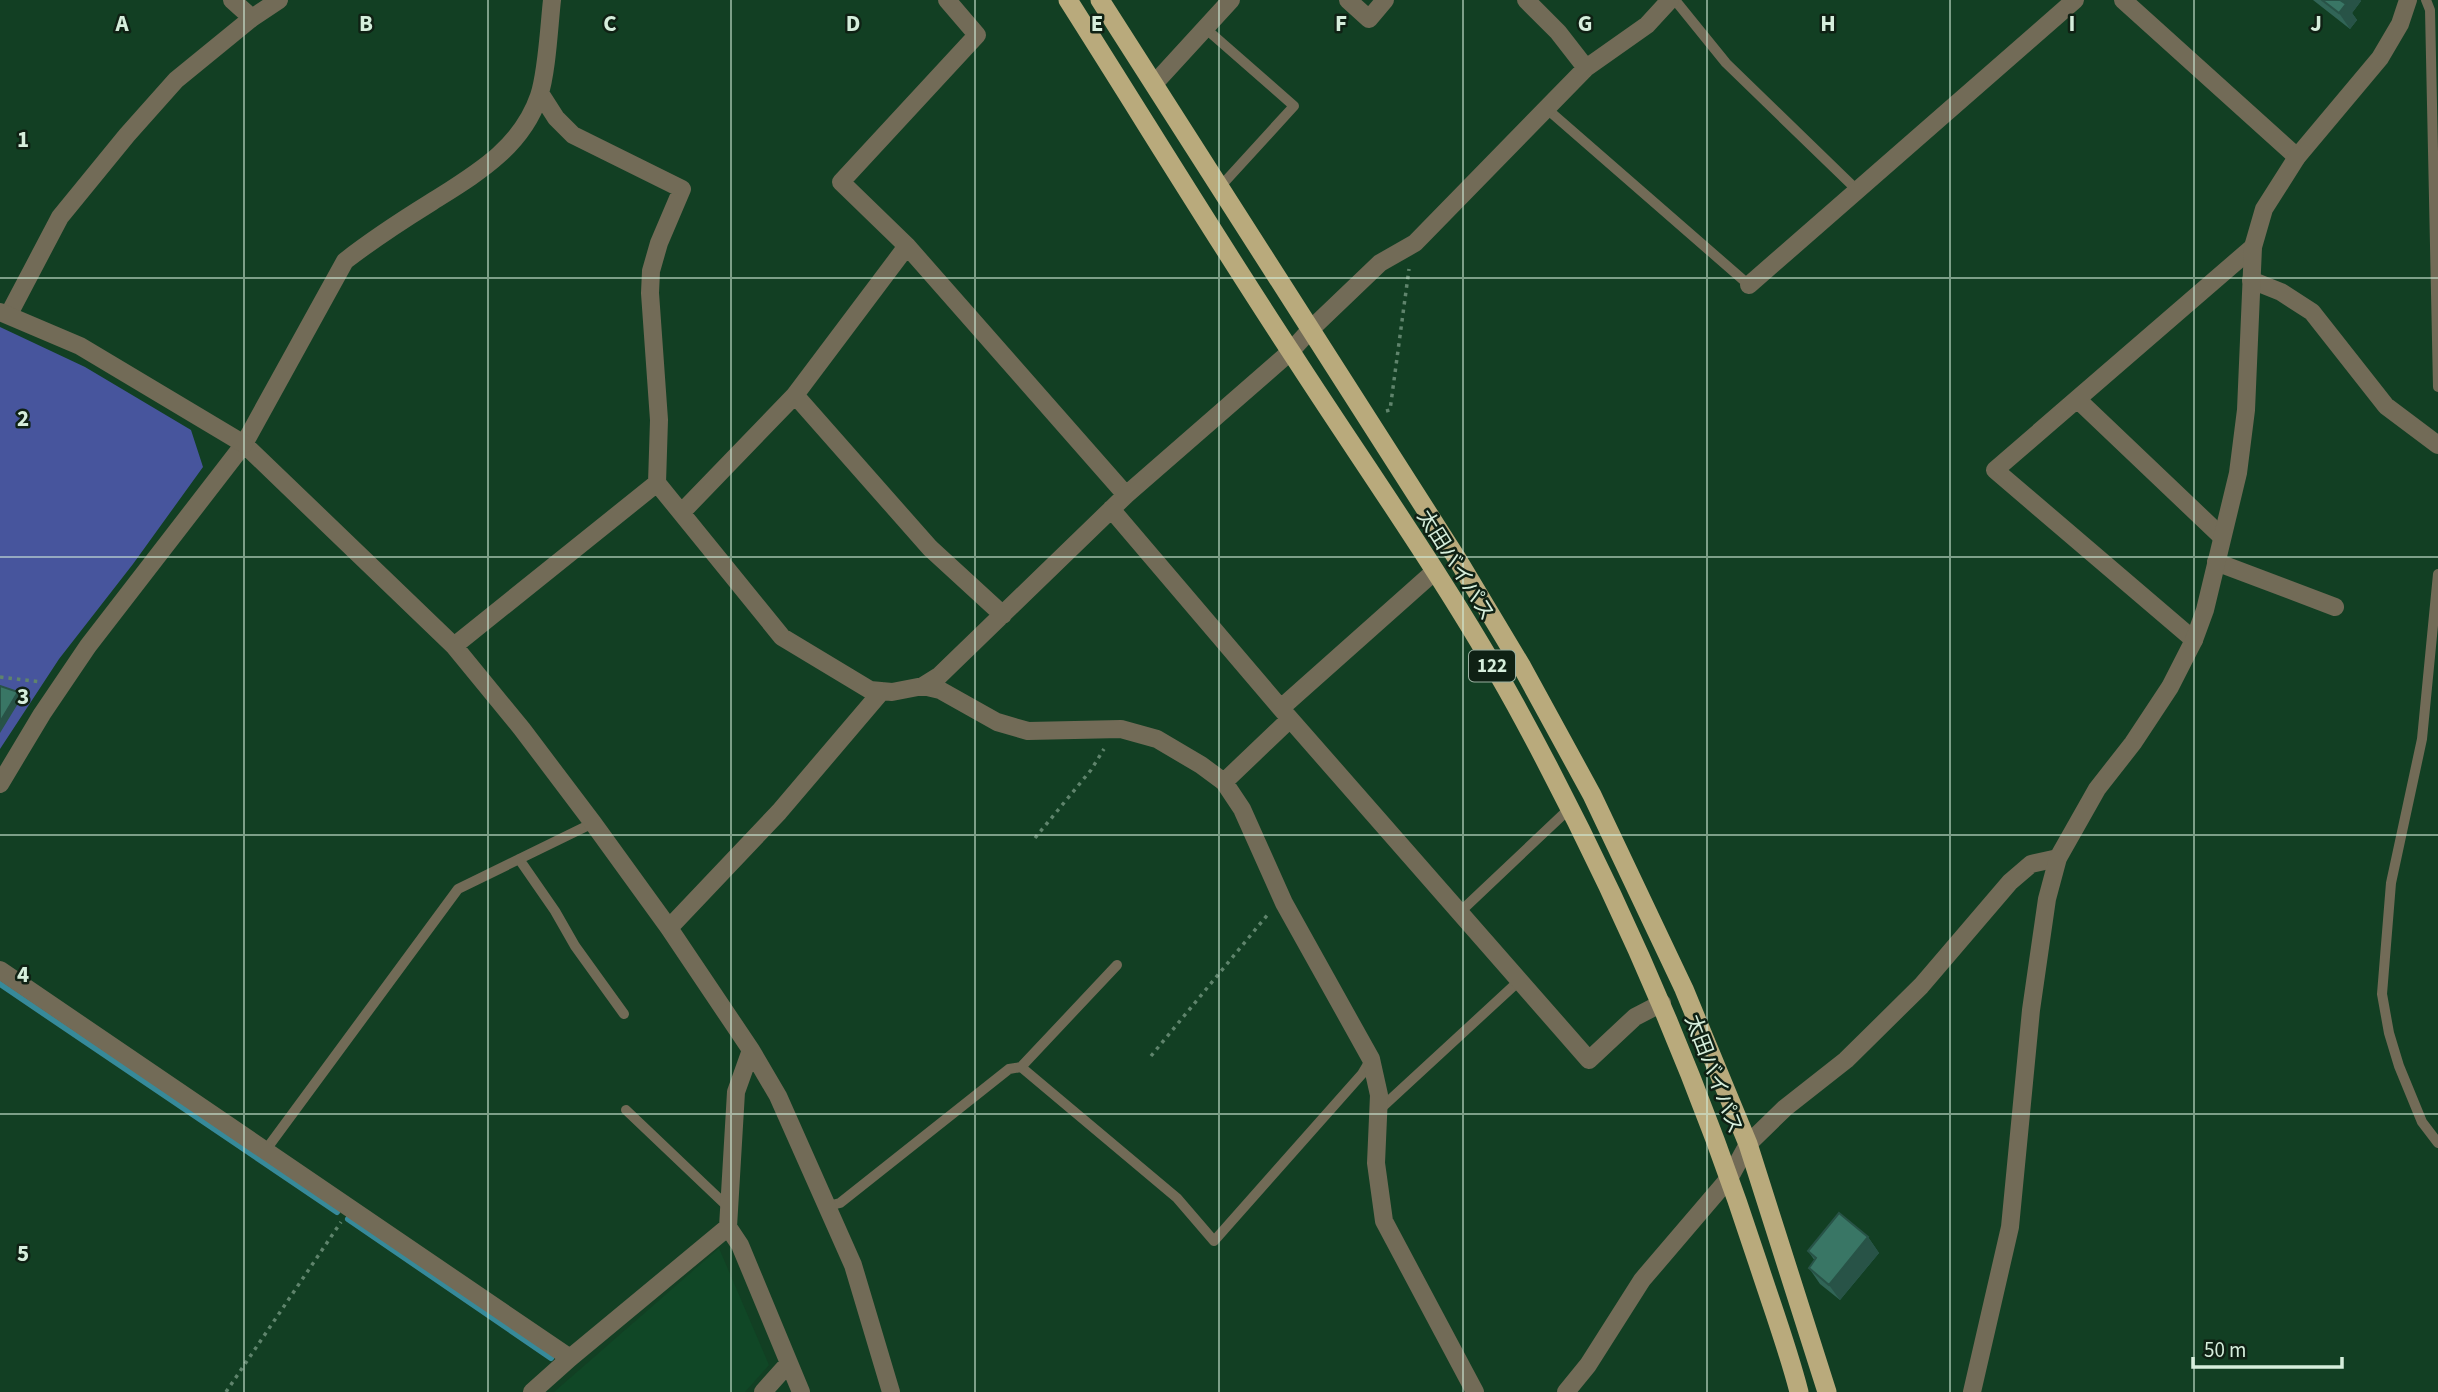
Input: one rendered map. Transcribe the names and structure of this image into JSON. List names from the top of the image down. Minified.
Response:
{"streets":{"highway":["太田バイパス","122"]},"scale_bar":"50 m","grid":{"columns":["A","B","C","D","E","F","G","H","I","J"],"rows":["1","2","3","4","5"]}}
